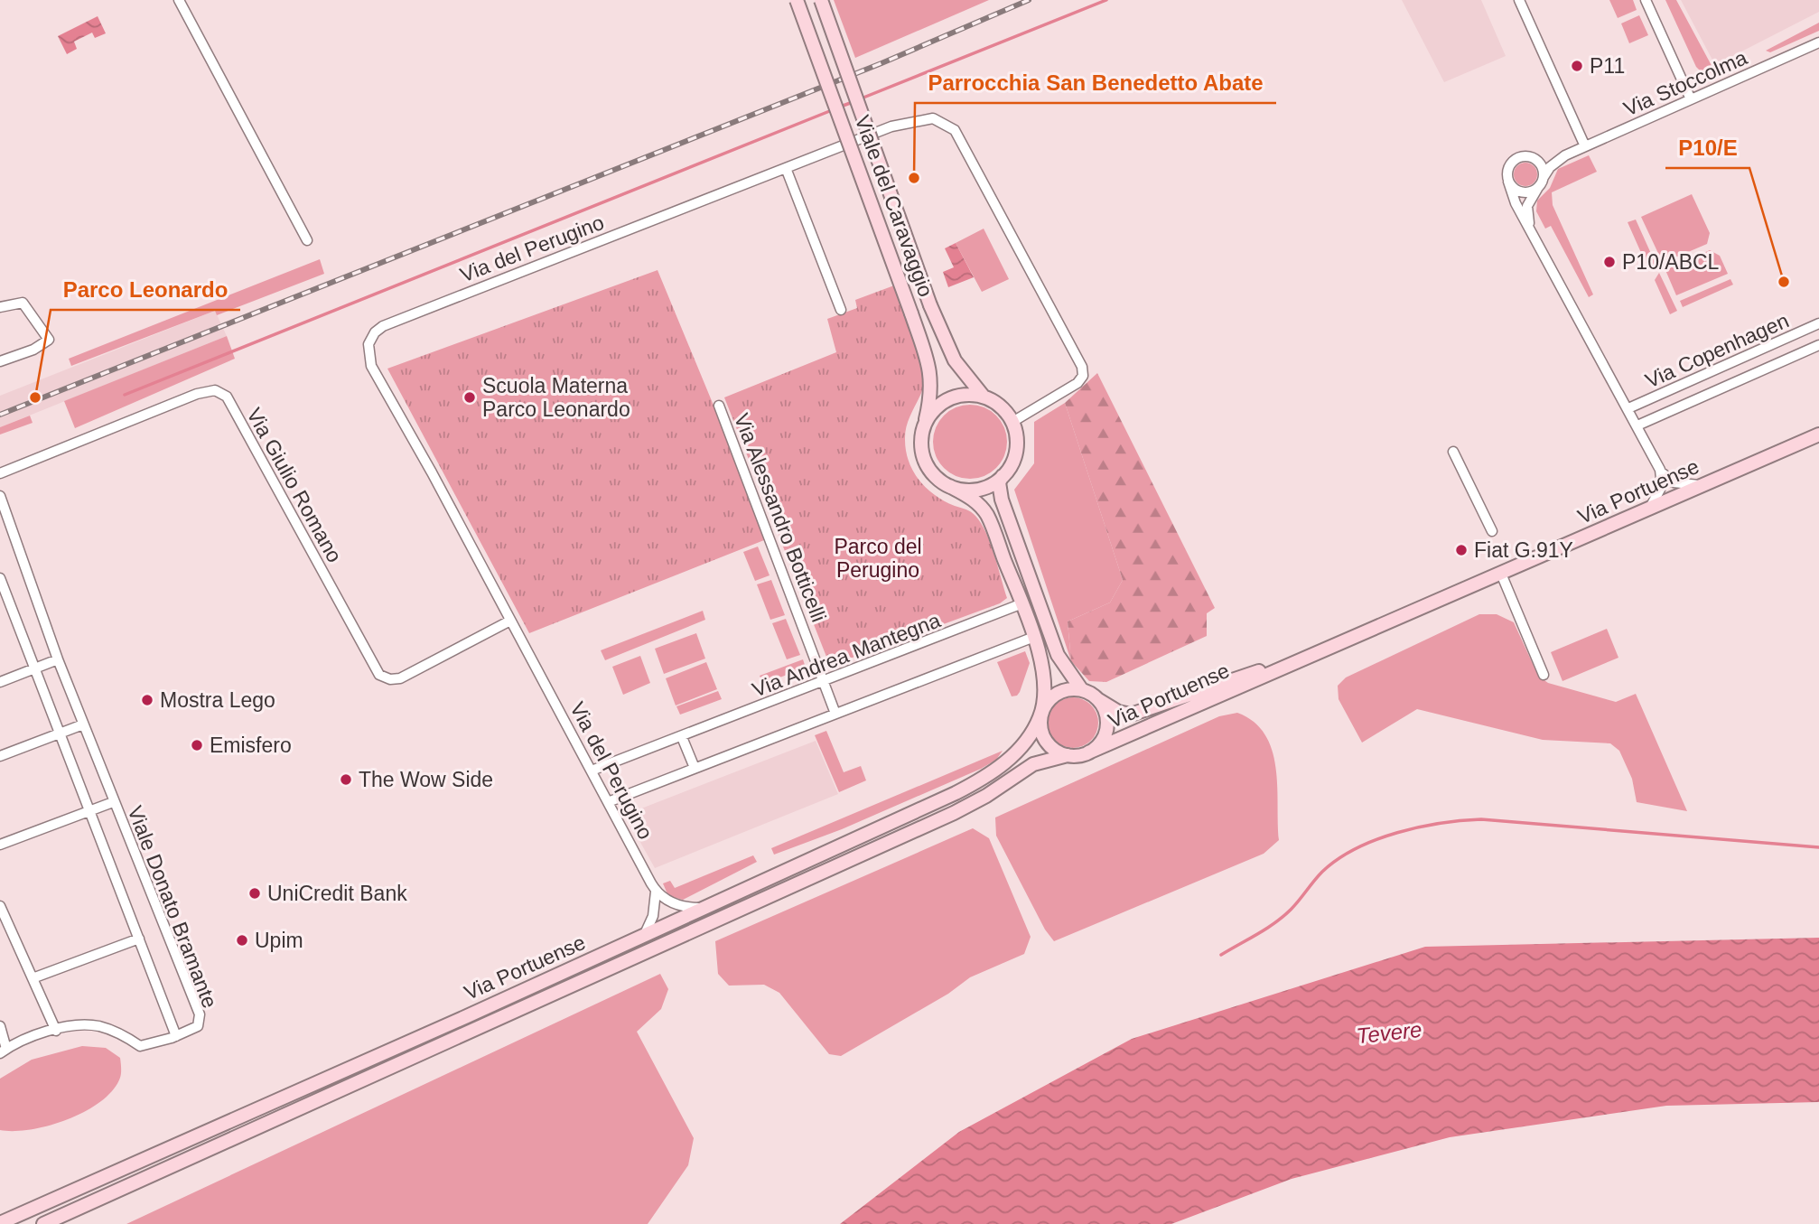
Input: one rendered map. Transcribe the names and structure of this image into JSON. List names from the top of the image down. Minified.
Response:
{"streets":{"street":["Via Stoccolma","Viale del Caravaggio","Via del Perugino","Via Copenhagen","Via Giulio Romano","Via Portuense","Via Alessandro Botticelli","Via Andrea Mantegna","Viale Donato Bramante"]},"crossings":[["Viale del Caravaggio","Via del Perugino"],["Via del Perugino","Via Giulio Romano"],["Via del Perugino","Via Andrea Mantegna"],["Via Alessandro Botticelli","Via Andrea Mantegna"]],"water":["Tevere"],"parks":["Parco del Perugino"],"places":["P11","Parrocchia San Benedetto Abate","P10/ABCL","P10/E","Parco Leonardo","Scuola Materna Parco Leonardo","Fiat G.91Y","Mostra Lego","Emisfero","The Wow Side","UniCredit Bank","Upim"]}
